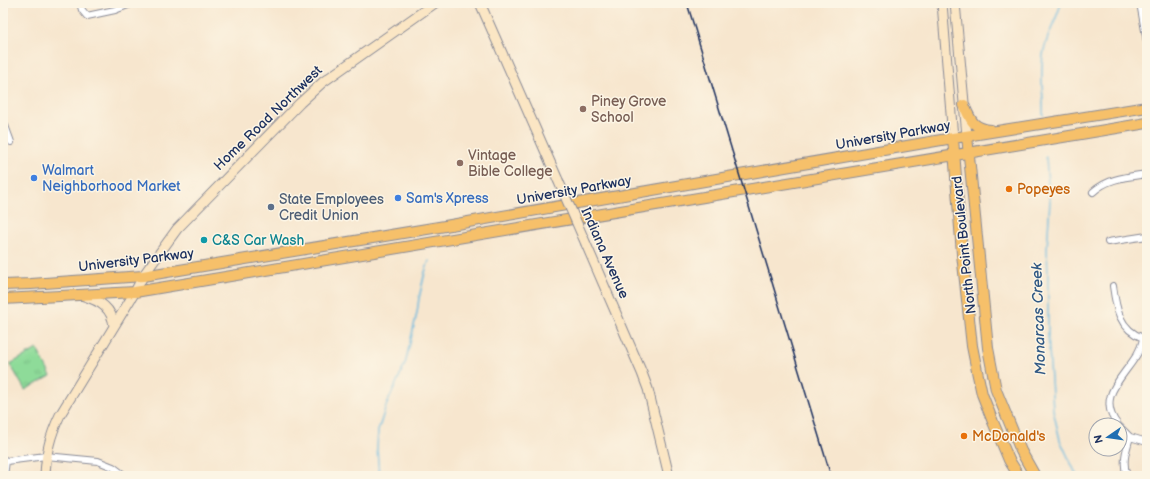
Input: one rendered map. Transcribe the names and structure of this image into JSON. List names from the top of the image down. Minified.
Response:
{"streets":{"main road":["Home Road Northwest","University Parkway","North Point Boulevard","Indiana Avenue"]},"crossings":[["Home Road Northwest","University Parkway"],["University Parkway","North Point Boulevard"]],"water":["Monarcas Creek"],"places":["Piney Grove School","Vintage Bible College","Walmart Neighborhood Market","Popeyes","Sam's Xpress","State Employees Credit Union","C&S Car Wash","McDonald's"],"north":"left"}
